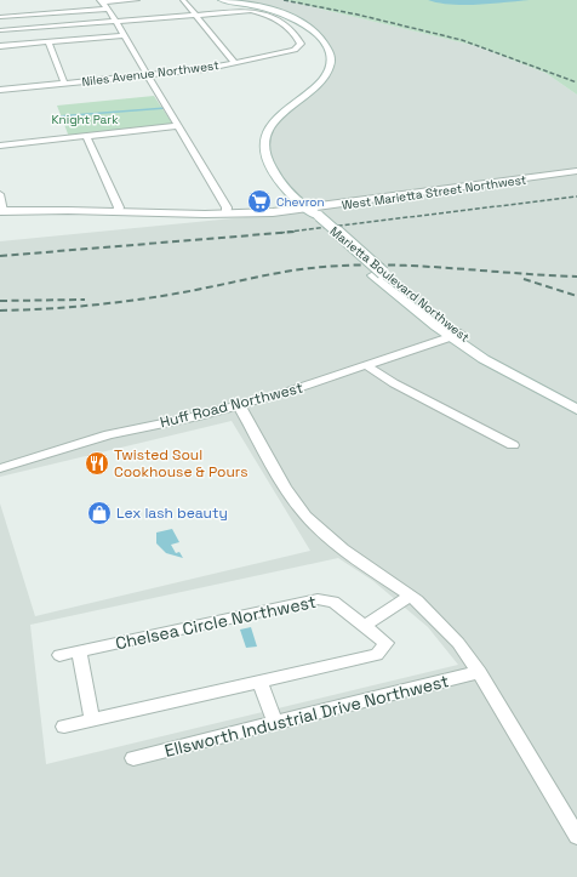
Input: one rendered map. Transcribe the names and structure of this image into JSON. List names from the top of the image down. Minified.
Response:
{"streets":{"main road":["West Marietta Street Northwest","Marietta Boulevard Northwest"],"street":["Niles Avenue Northwest","Huff Road Northwest","Chelsea Circle Northwest","Ellsworth Industrial Drive Northwest"]},"crossings":[["West Marietta Street Northwest","Marietta Boulevard Northwest"],["Marietta Boulevard Northwest","Huff Road Northwest"]],"parks":["Knight Park"],"places":{"supermarket":["Chevron"],"restaurant":["Twisted Soul Cookhouse & Pours"],"shop":["Lex lash beauty"]}}
